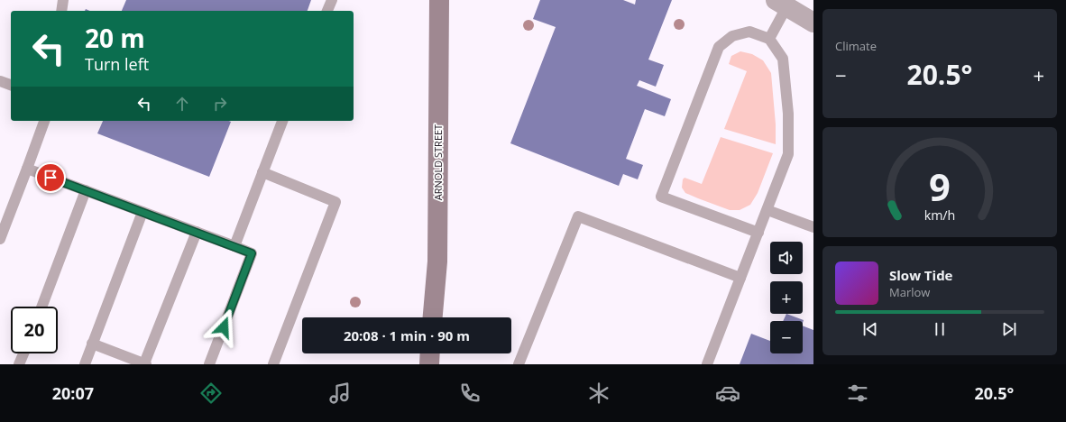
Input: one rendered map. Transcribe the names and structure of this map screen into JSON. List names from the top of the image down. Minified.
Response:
{"streets":{"main road":["ARNOLD STREET"]},"page":{"tile":"Climate","turn":["20 m","Turn left"],"heat":["−","20.5°","+"],"map_buttons":["+","−"],"song":["Slow Tide","Marlow"],"limit":"20","trip":"20:08 · 1 min · 90 m","tabs":["20:07","20.5°"],"gauge":["9","km/h"]}}
